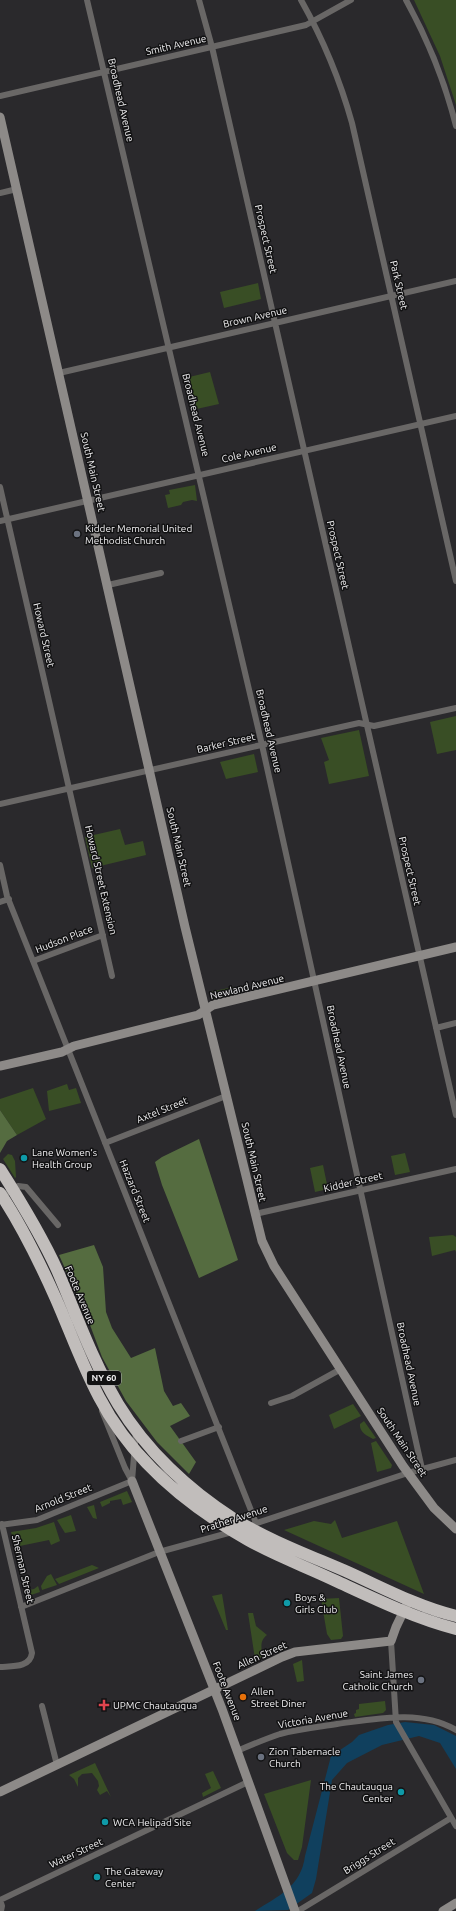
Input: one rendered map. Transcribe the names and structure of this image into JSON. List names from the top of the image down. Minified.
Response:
{"streets":{"highway":["Foote Avenue","NY 60"],"street":["Smith Avenue","Broadhead Avenue","Prospect Street","Park Street","Brown Avenue","Cole Avenue","South Main Street","Howard Street","Barker Street","Howard Street Extension","Hudson Place","Newland Avenue","Axtel Street","Kidder Street","Hazzard Street","Arnold Street","Prather Avenue","Sherman Street","Allen Street","Victoria Avenue","Water Street","Briggs Street"]},"crossings":[["Smith Avenue","Broadhead Avenue"],["Smith Avenue","Prospect Street"],["Smith Avenue","Park Street"],["Broadhead Avenue","Brown Avenue"],["Broadhead Avenue","Cole Avenue"],["Broadhead Avenue","Barker Street"],["Broadhead Avenue","Newland Avenue"],["Broadhead Avenue","Kidder Street"],["Broadhead Avenue","Prather Avenue"],["Prospect Street","Brown Avenue"],["Prospect Street","Cole Avenue"],["Prospect Street","Barker Street"],["Prospect Street","Newland Avenue"],["Park Street","Brown Avenue"],["Park Street","Cole Avenue"],["Brown Avenue","South Main Street"],["Cole Avenue","South Main Street"],["Cole Avenue","Howard Street"],["South Main Street","Barker Street"],["South Main Street","Newland Avenue"],["South Main Street","Axtel Street"],["South Main Street","Kidder Street"],["South Main Street","Prather Avenue"],["Howard Street","Barker Street"],["Howard Street","Howard Street Extension"],["Barker Street","Howard Street Extension"],["Howard Street Extension","Hudson Place"],["Hudson Place","Hazzard Street"],["Newland Avenue","Hazzard Street"],["Axtel Street","Hazzard Street"],["Hazzard Street","Foote Avenue"],["Hazzard Street","Prather Avenue"],["Foote Avenue","Arnold Street"],["Foote Avenue","Prather Avenue"],["Foote Avenue","Allen Street"],["Foote Avenue","Victoria Avenue"],["Foote Avenue","Water Street"],["Foote Avenue","Briggs Street"],["Arnold Street","Sherman Street"],["Prather Avenue","Sherman Street"]],"places":{"other":["Kidder Memorial United Methodist Church","Lane Women’s Health Group","Boys & Girls Club","Saint James Catholic Church","Allen Street Diner","Zion Tabernacle Church","The Chautauqua Center","WCA Helipad Site","The Gateway Center"],"health":["UPMC Chautauqua"]}}
